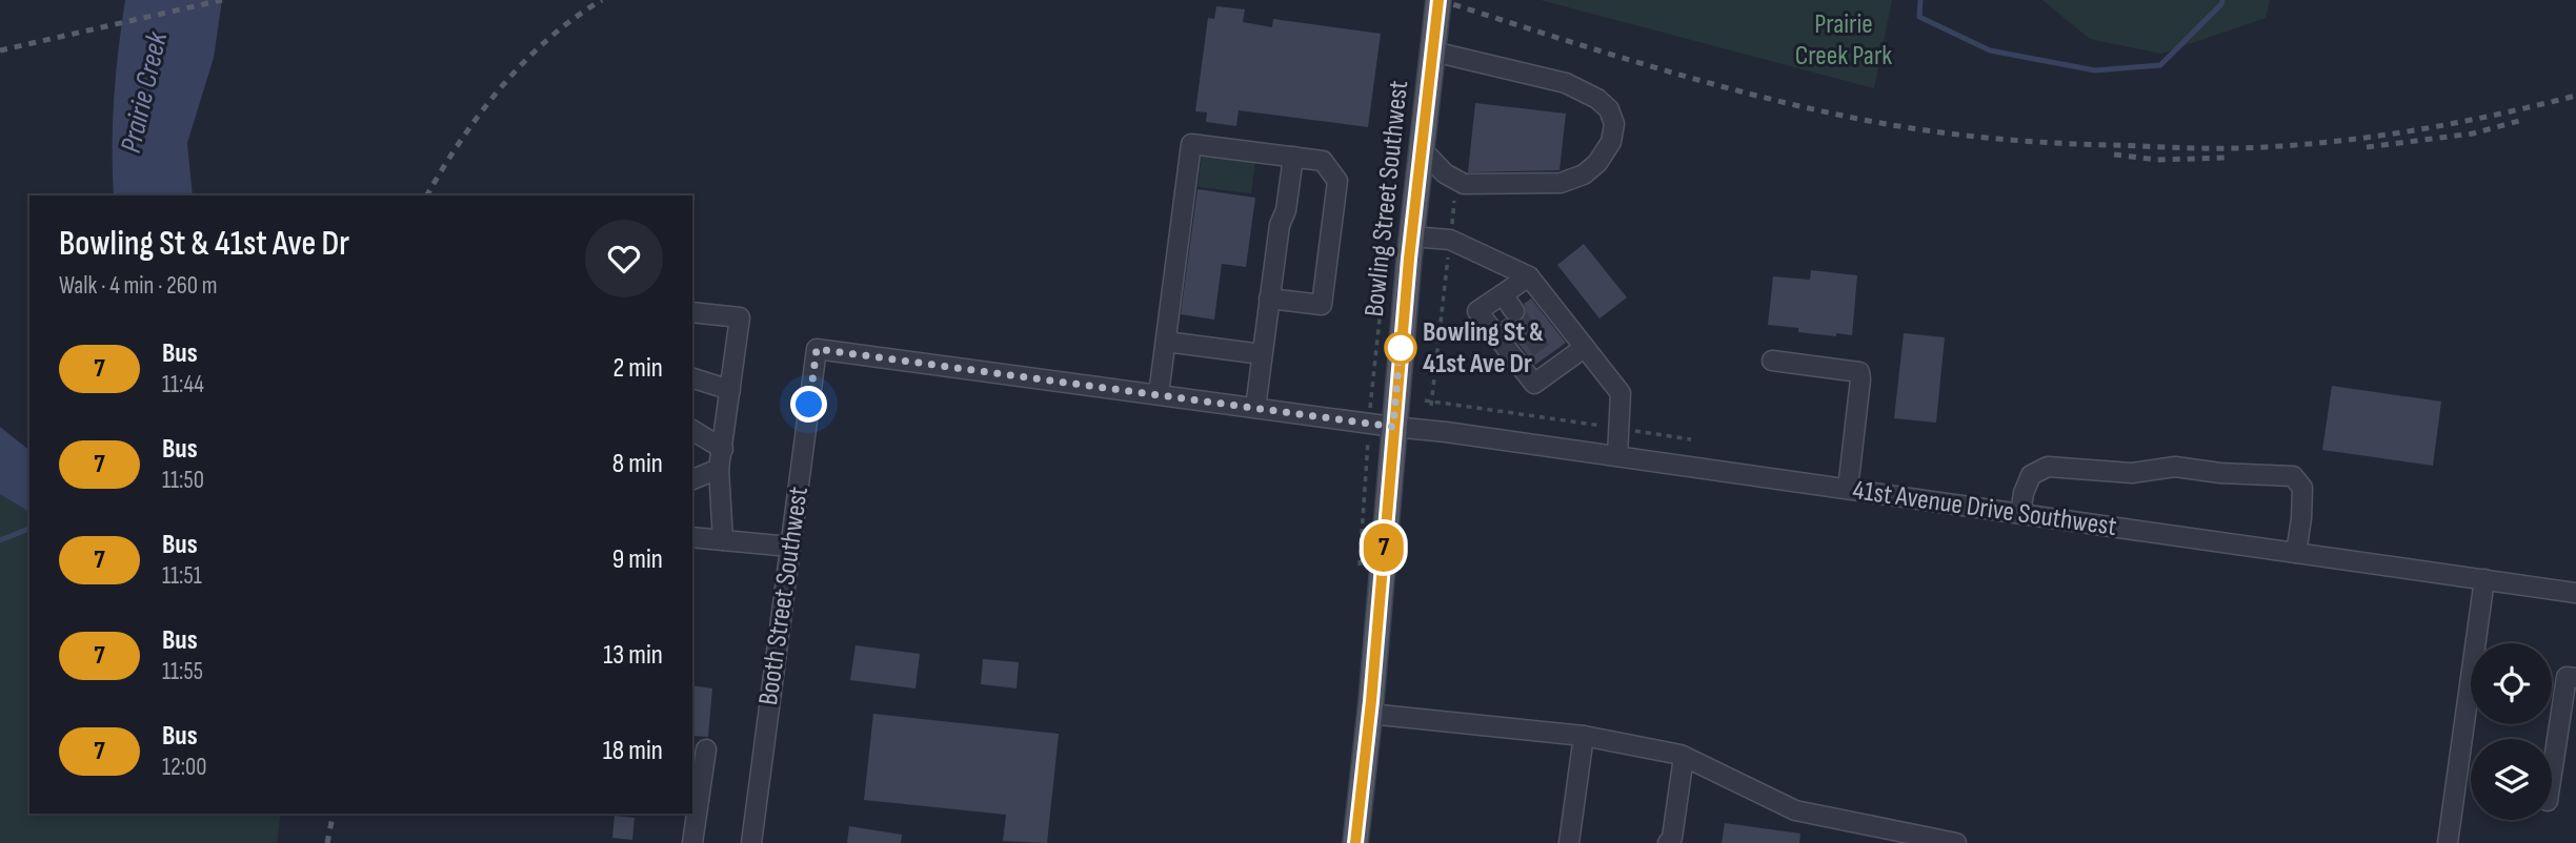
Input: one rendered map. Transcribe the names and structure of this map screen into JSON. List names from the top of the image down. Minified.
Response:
{"streets":{"main road":["Bowling Street Southwest"],"street":["41st Avenue Drive Southwest","Booth Street Southwest"]},"crossings":[["Bowling Street Southwest","41st Avenue Drive Southwest"],["41st Avenue Drive Southwest","Booth Street Southwest"]],"water":["Prairie Creek"],"parks":["Prairie Creek Park"],"places":["Bowling St & 41st Ave Dr"],"lines":["bus line 7"],"page":{"on_map":"7","heading":["Bowling St & 41st Ave Dr","Walk · 4 min · 260 m"],"list":[{"mark":"7","name":"Bus","note":"11:44","value":"2 min"},{"mark":"7","name":"Bus","note":"11:50","value":"8 min"},{"mark":"7","name":"Bus","note":"11:51","value":"9 min"},{"mark":"7","name":"Bus","note":"11:55","value":"13 min"},{"mark":"7","name":"Bus","note":"12:00","value":"18 min"}]}}
